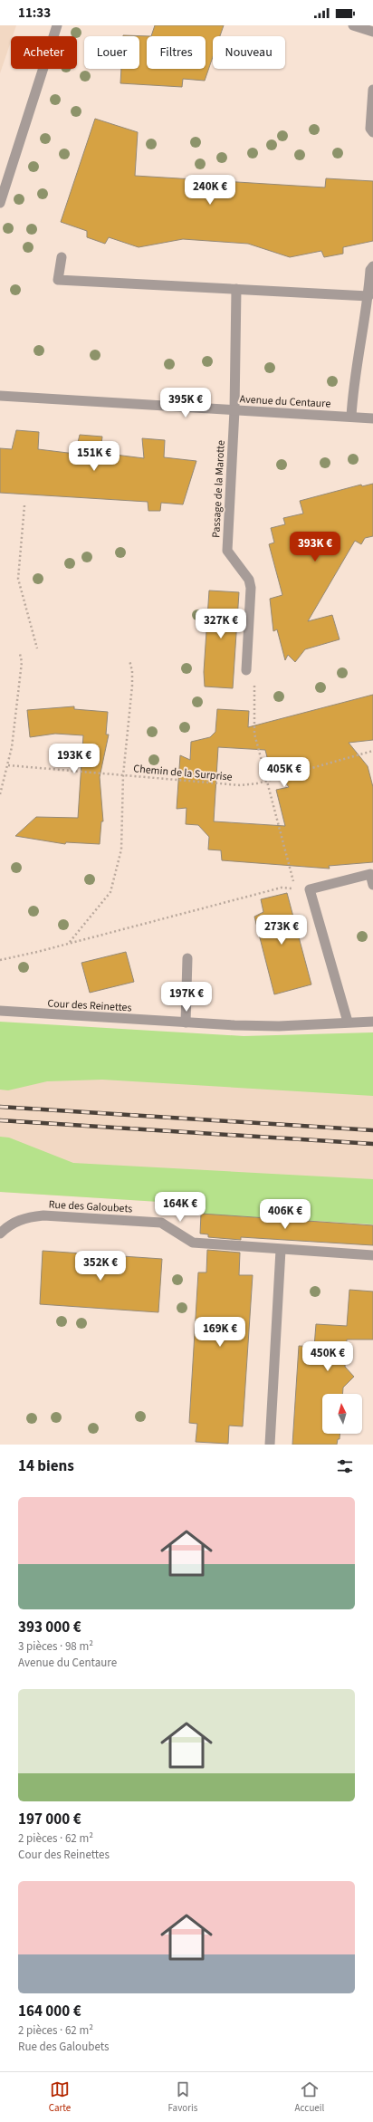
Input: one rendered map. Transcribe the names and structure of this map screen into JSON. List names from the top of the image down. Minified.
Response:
{"streets":{"street":["Avenue du Centaure","Passage de la Marotte","Cour des Reinettes","Rue des Galoubets"],"path":["Chemin de la Surprise"]},"crossings":[["Avenue du Centaure","Passage de la Marotte"]],"north":"top","page":{"status":"11:33","chip":["Acheter","Louer","Filtres","Nouveau"],"price":["240K €","395K €","151K €","393K €","327K €","193K €","405K €","273K €","197K €","164K €","406K €","352K €","169K €","450K €"],"heading":"14 biens","list":[{"name":"393 000 €","note":"3 pièces · 98 m² · Avenue du Centaure"},{"name":"197 000 €","note":"2 pièces · 62 m² · Cour des Reinettes"},{"name":"164 000 €","note":"2 pièces · 62 m² · Rue des Galoubets"}],"tabs":["Carte","Favoris","Accueil"]}}
